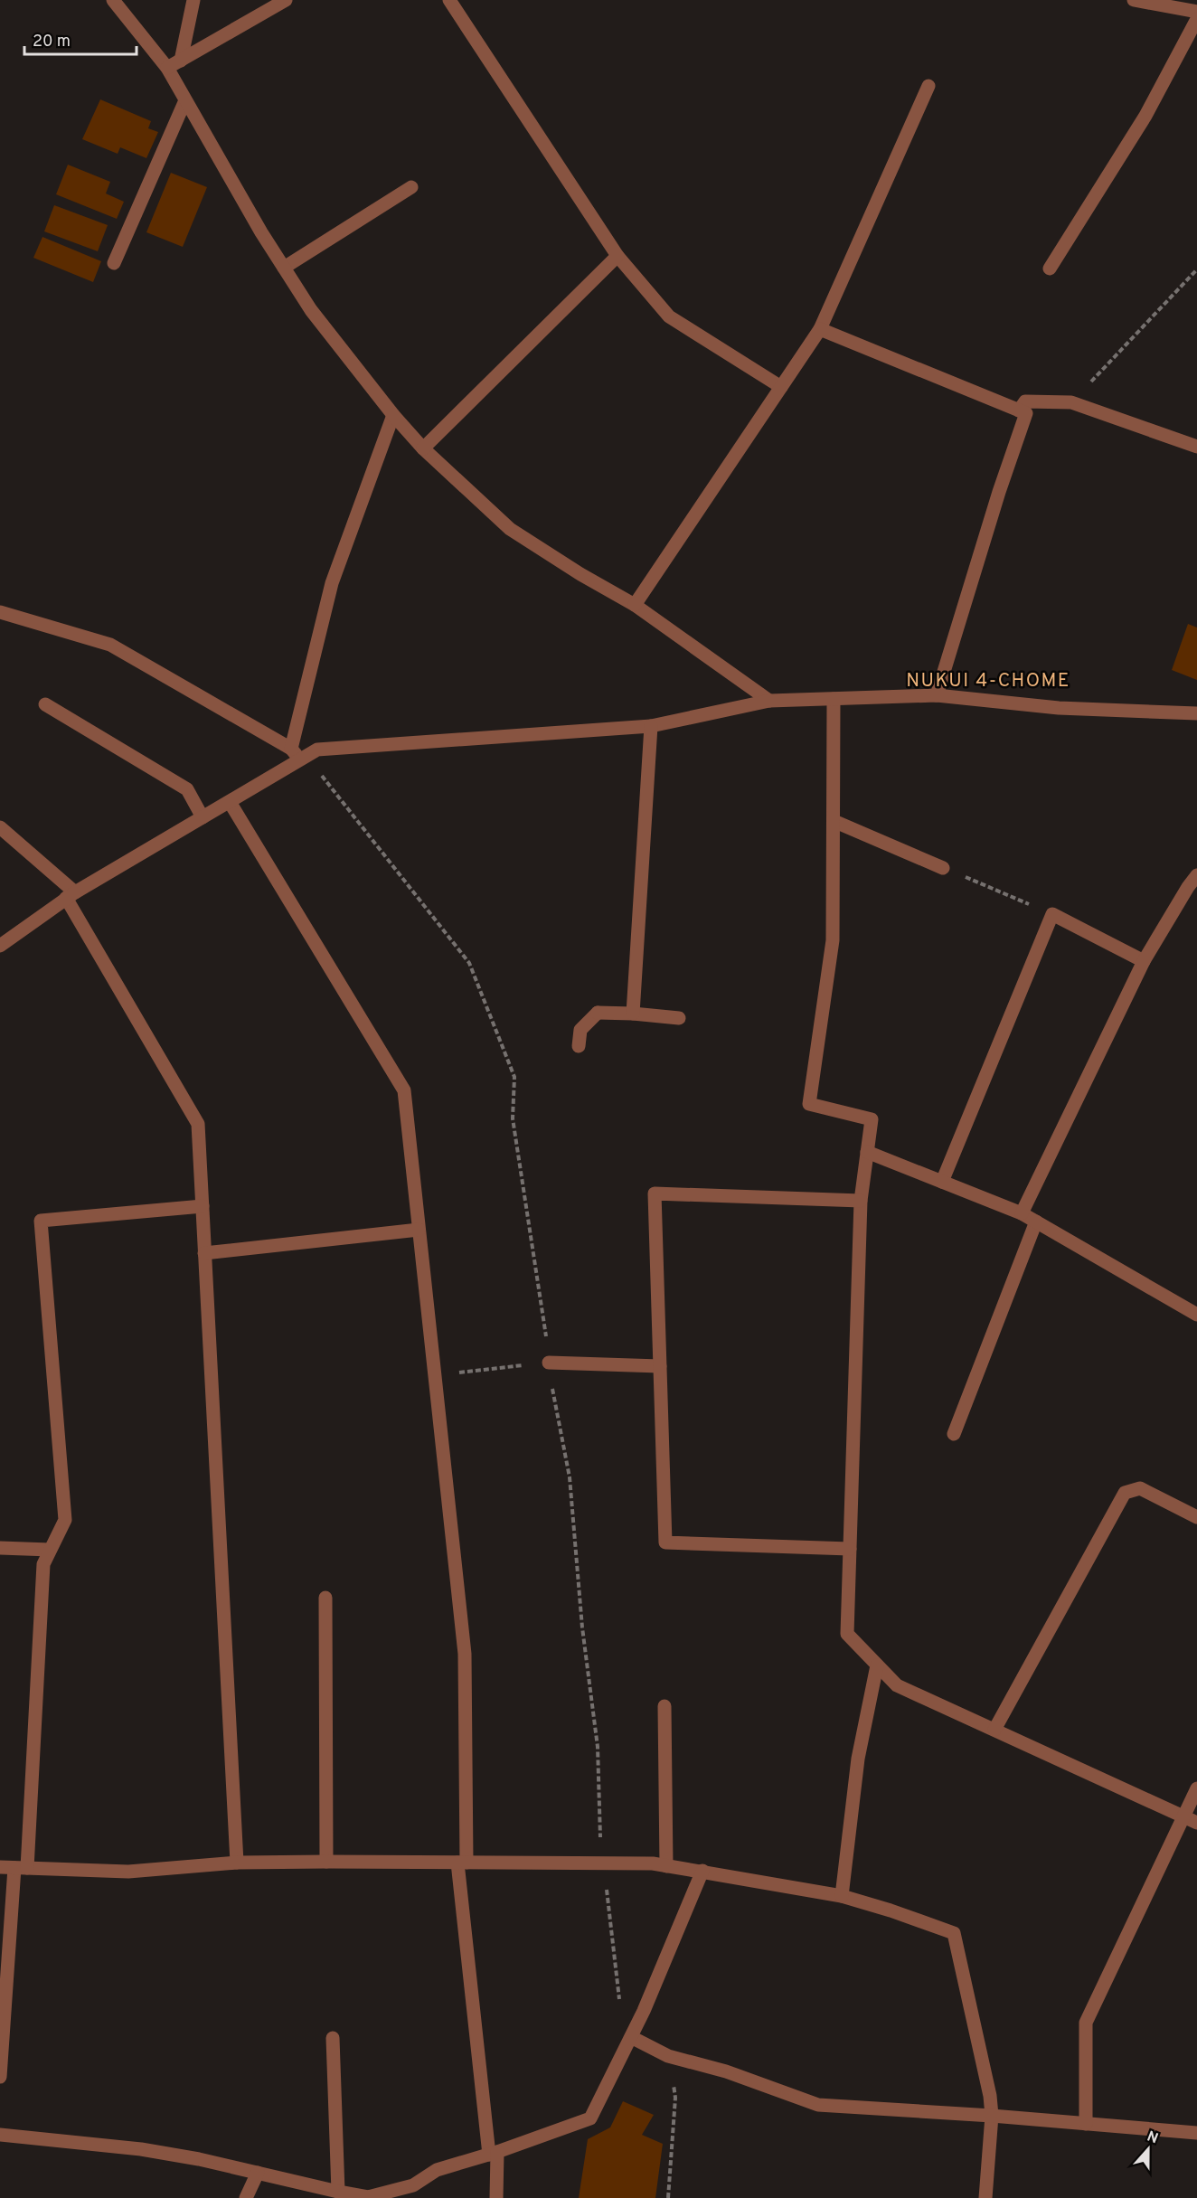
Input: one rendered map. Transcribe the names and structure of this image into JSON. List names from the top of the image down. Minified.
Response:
{"districts":["NUKUI 4-CHOME"],"scale_bar":"20 m","north":"top"}
